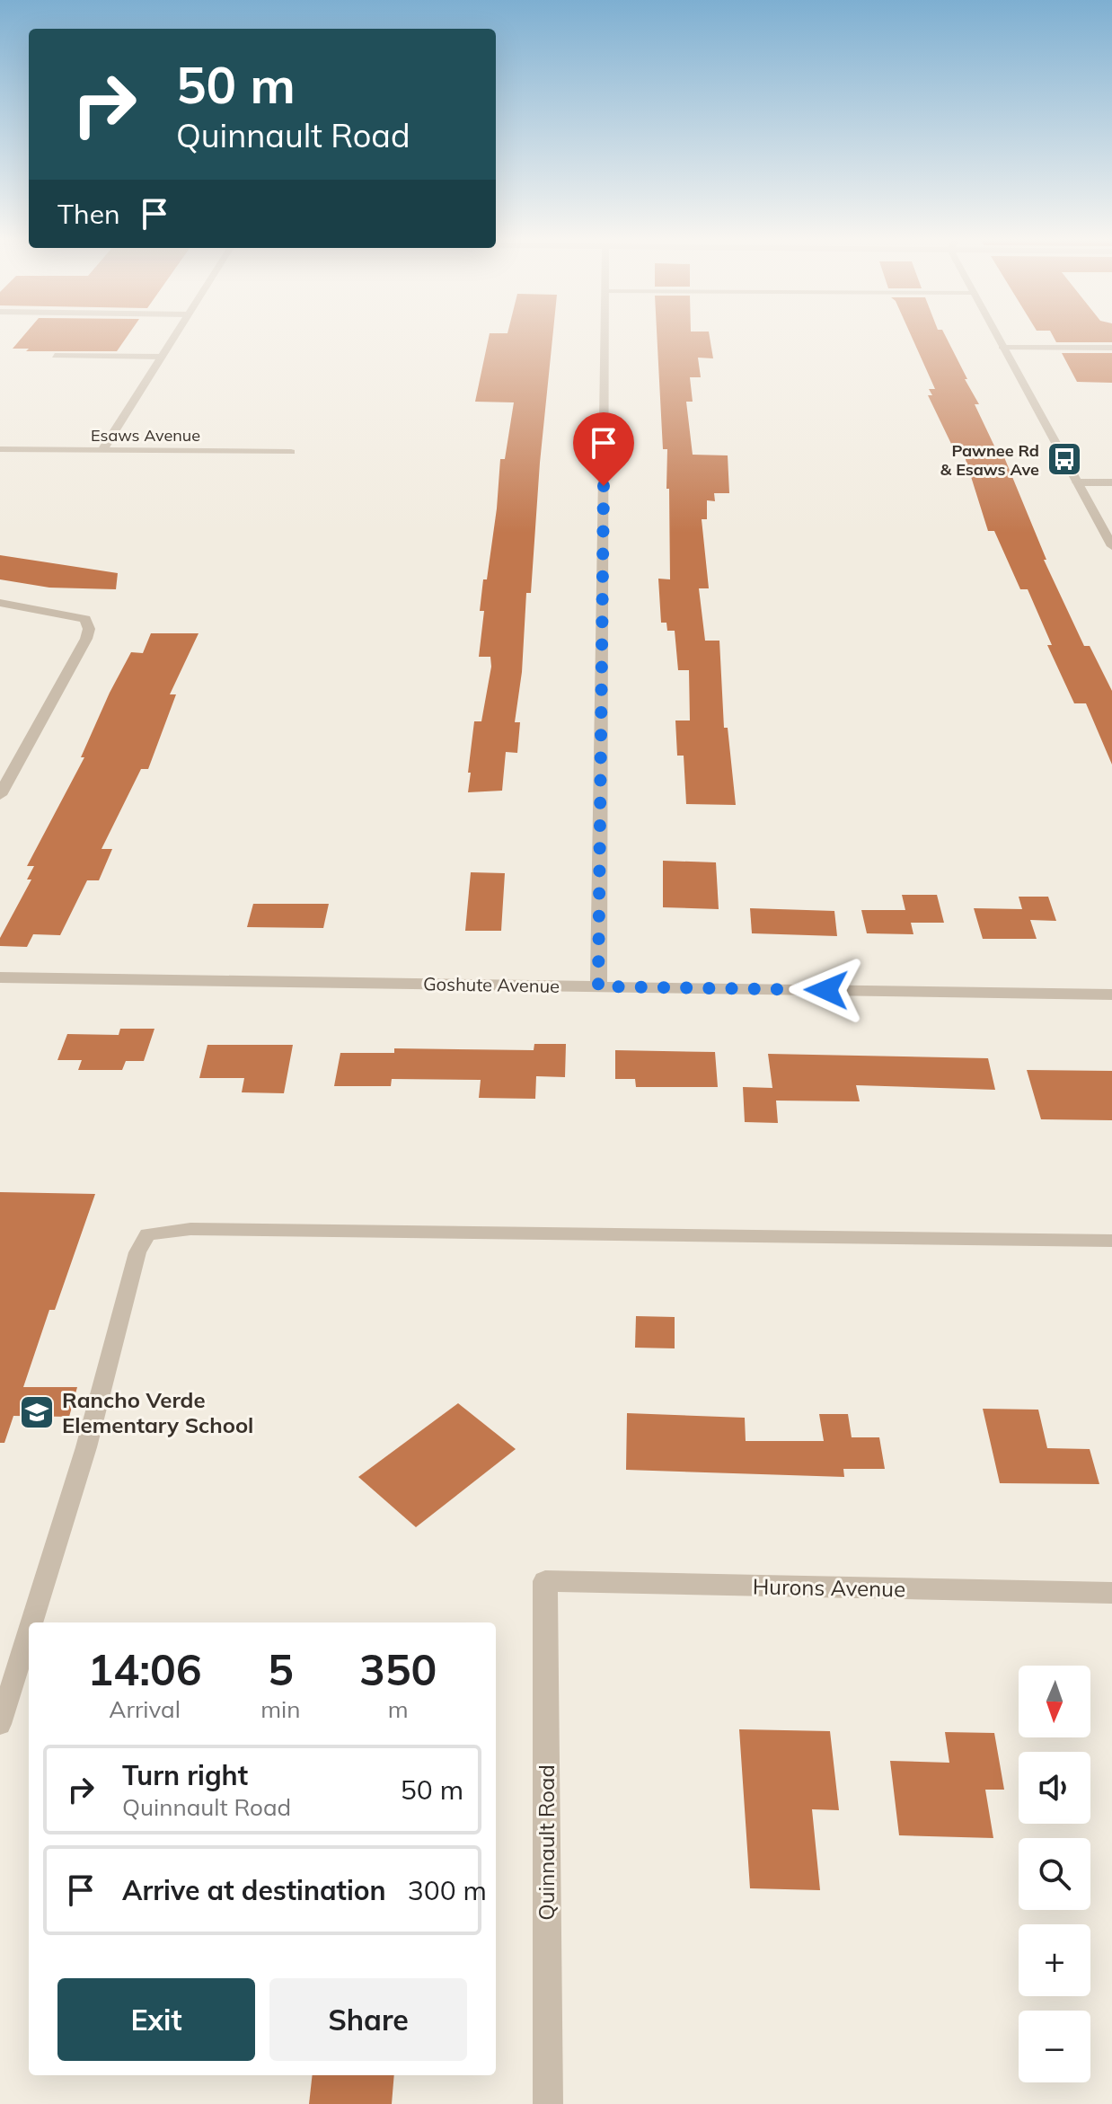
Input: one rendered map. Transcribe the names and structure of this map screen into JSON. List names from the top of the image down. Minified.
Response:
{"streets":{"street":["Esaws Avenue","Goshute Avenue","Hurons Avenue","Quinnault Road"]},"crossings":[["Hurons Avenue","Quinnault Road"]],"places":{"bus stop":["Pawnee Rd & Esaws Ave"],"school or university":["Rancho Verde Elementary School"]},"north":"bottom","page":{"turn":["50 m","Quinnault Road"],"then":"Then","eta":["14:06","Arrival","5","min","350","m"],"map_buttons":["+","−"],"list":[{"name":"Turn right","note":"Quinnault Road","value":"50 m"},{"name":"Arrive at destination","value":"300 m"}],"buttons":["Exit","Share"]}}
